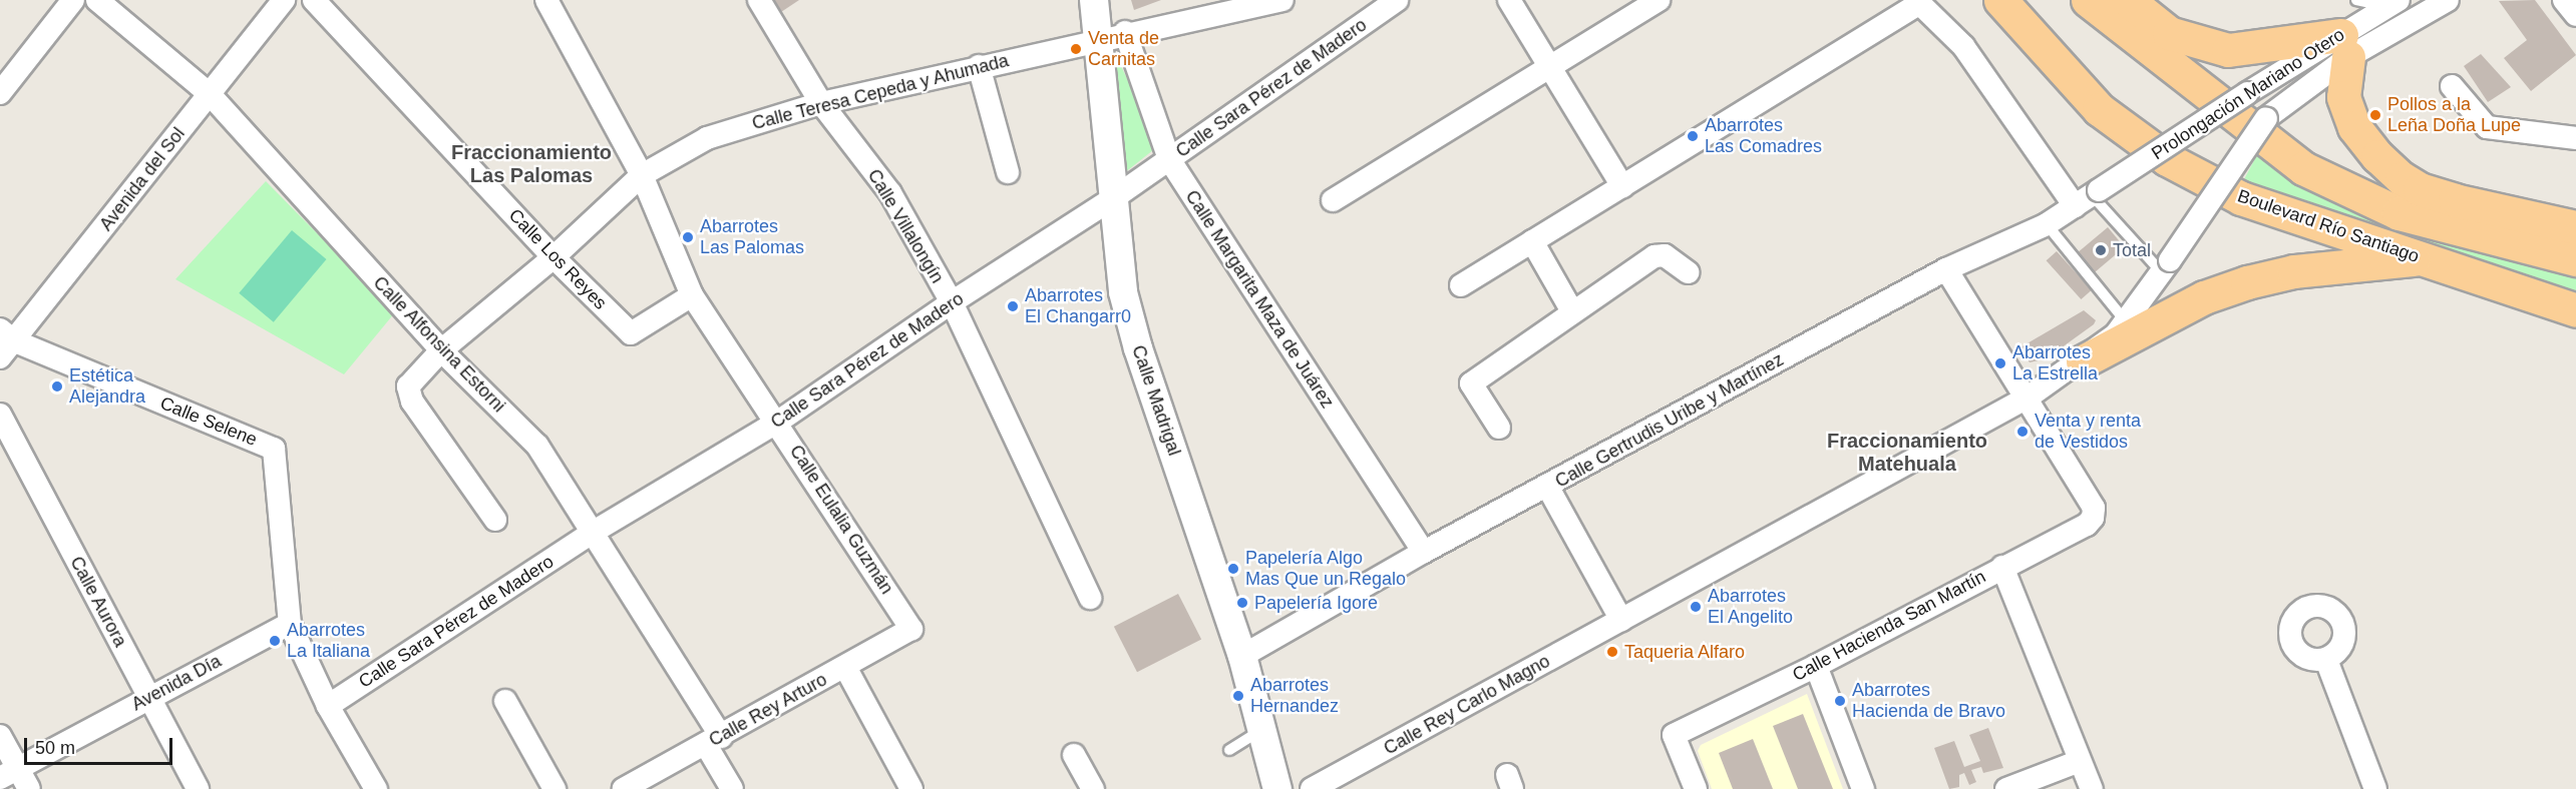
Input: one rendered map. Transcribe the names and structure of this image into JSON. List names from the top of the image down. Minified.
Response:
{"streets":{"main road":["Boulevard Río Santiago"],"street":["Calle Sara Pérez de Madero","Calle Teresa Cepeda y Ahumada","Prolongación Mariano Otero","Avenida del Sol","Calle Villalongín","Calle Los Reyes","Calle Margarita Maza de Juárez","Calle Alfonsina Estorni","Calle Madrigal","Calle Gertrudis Uribe y Martínez","Calle Selene","Calle Eulalia Guzmán","Calle Aurora","Calle Hacienda San Martín","Avenida Día","Calle Rey Carlo Magno","Calle Rey Arturo"]},"crossings":[["Calle Sara Pérez de Madero","Calle Villalongín"],["Calle Sara Pérez de Madero","Calle Margarita Maza de Juárez"],["Calle Sara Pérez de Madero","Calle Alfonsina Estorni"],["Calle Sara Pérez de Madero","Calle Madrigal"],["Calle Sara Pérez de Madero","Calle Selene"],["Calle Sara Pérez de Madero","Calle Eulalia Guzmán"],["Calle Teresa Cepeda y Ahumada","Calle Villalongín"],["Calle Teresa Cepeda y Ahumada","Calle Los Reyes"],["Calle Teresa Cepeda y Ahumada","Calle Margarita Maza de Juárez"],["Calle Teresa Cepeda y Ahumada","Calle Alfonsina Estorni"],["Calle Teresa Cepeda y Ahumada","Calle Madrigal"],["Calle Teresa Cepeda y Ahumada","Calle Eulalia Guzmán"],["Prolongación Mariano Otero","Calle Gertrudis Uribe y Martínez"],["Prolongación Mariano Otero","Calle Rey Carlo Magno"],["Avenida del Sol","Calle Alfonsina Estorni"],["Avenida del Sol","Calle Selene"],["Calle Los Reyes","Calle Eulalia Guzmán"],["Calle Margarita Maza de Juárez","Calle Madrigal"],["Calle Margarita Maza de Juárez","Calle Gertrudis Uribe y Martínez"],["Calle Alfonsina Estorni","Calle Rey Arturo"],["Calle Madrigal","Calle Gertrudis Uribe y Martínez"],["Calle Selene","Avenida Día"],["Calle Eulalia Guzmán","Calle Rey Arturo"],["Calle Aurora","Avenida Día"],["Calle Hacienda San Martín","Calle Rey Carlo Magno"]],"districts":["Fraccionamiento Las Palomas","Fraccionamiento Matehuala"],"places":["Venta de Carnitas","Pollos a la Leña Doña Lupe","Abarrotes Las Comadres","Abarrotes Las Palomas","Total","Abarrotes El Changarr0","Abarrotes La Estrella","Estética Alejandra","Venta y renta de Vestidos","Papelería Algo Mas Que un Regalo","Papelería Igore","Abarrotes El Angelito","Abarrotes La Italiana","Taqueria Alfaro","Abarrotes Hernandez","Abarrotes Hacienda de Bravo"],"scale_bar":"50 m"}
